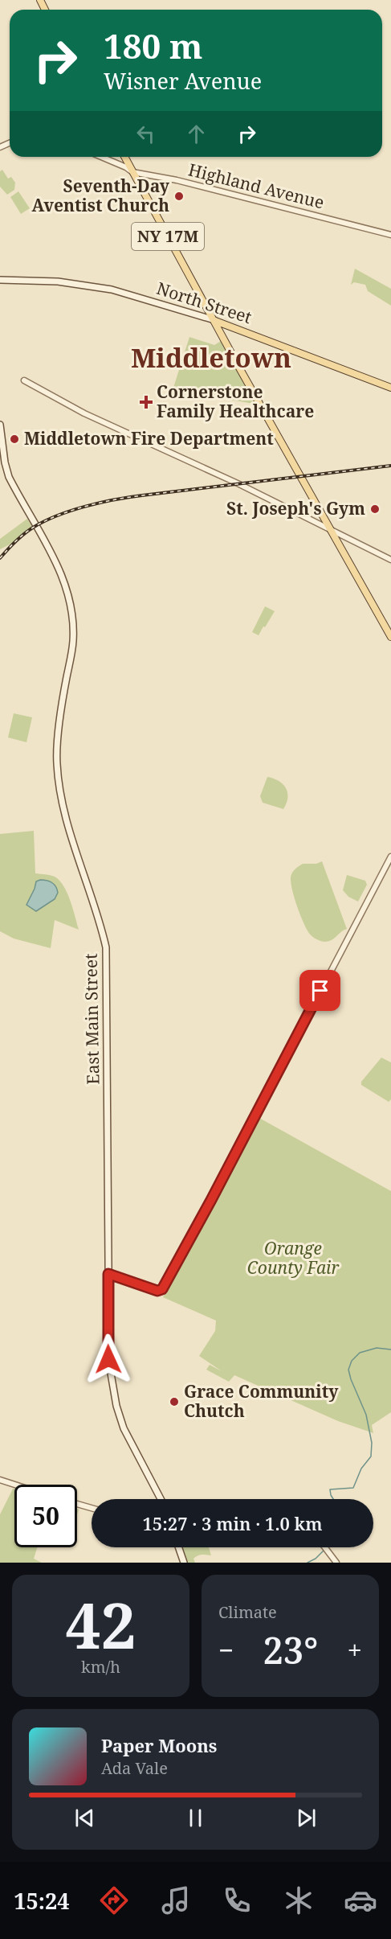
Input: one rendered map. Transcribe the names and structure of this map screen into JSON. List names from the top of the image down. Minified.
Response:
{"streets":{"main road":["NY 17M","North Street","East Main Street"],"street":["Highland Avenue"]},"crossings":[["Highland Avenue","NY 17M"],["NY 17M","North Street"]],"districts":["Middletown"],"parks":["Orange County Fair"],"places":{"other":["Seventh-Day Aventist Church","Middletown Fire Department","St. Joseph's Gym","Grace Community Chutch"],"health":["Cornerstone Family Healthcare"]},"page":{"turn":["180 m","Wisner Avenue"],"limit":"50","trip":"15:27 · 3 min · 1.0 km","tile":[["42","km/h"],"Climate"],"heat":["−","23°","+"],"song":["Paper Moons","Ada Vale"],"tabs":"15:24"}}
